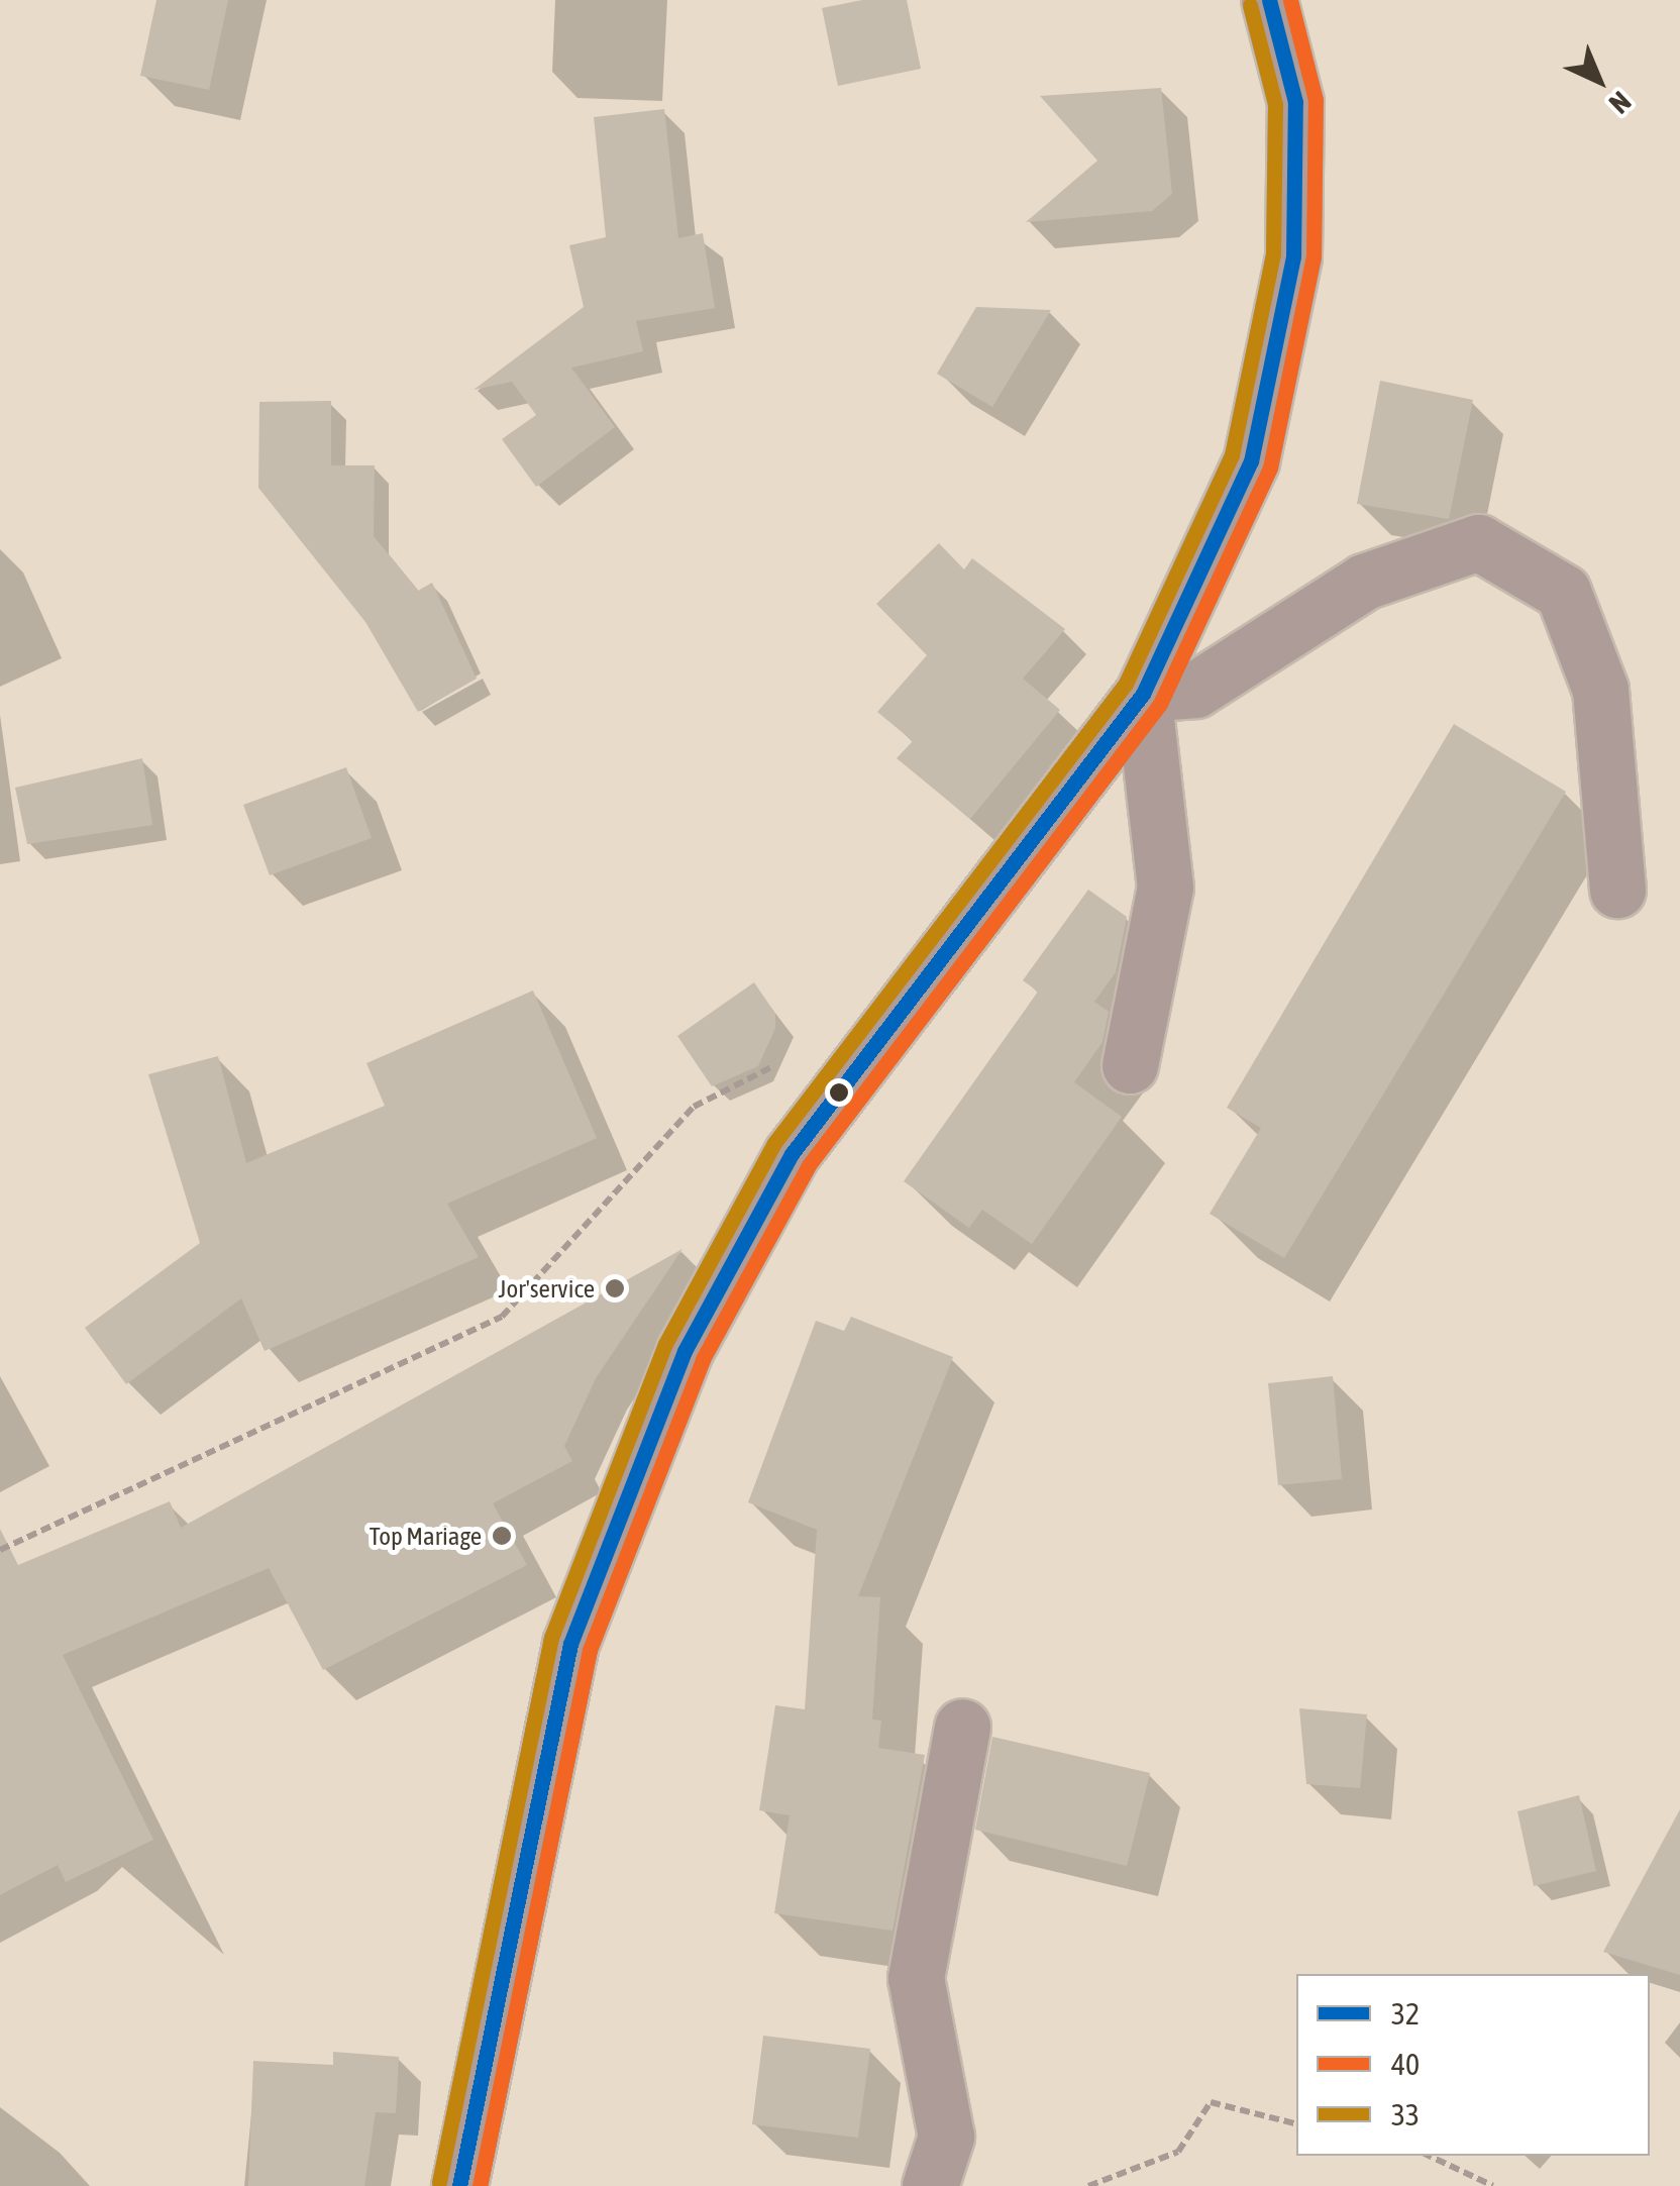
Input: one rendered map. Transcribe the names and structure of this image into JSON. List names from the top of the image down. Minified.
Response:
{"places":["Jor'service","Top Mariage"],"lines":["transit line 32","transit line 40","transit line 33"],"legend":["32","40","33"],"north":"bottom right"}
